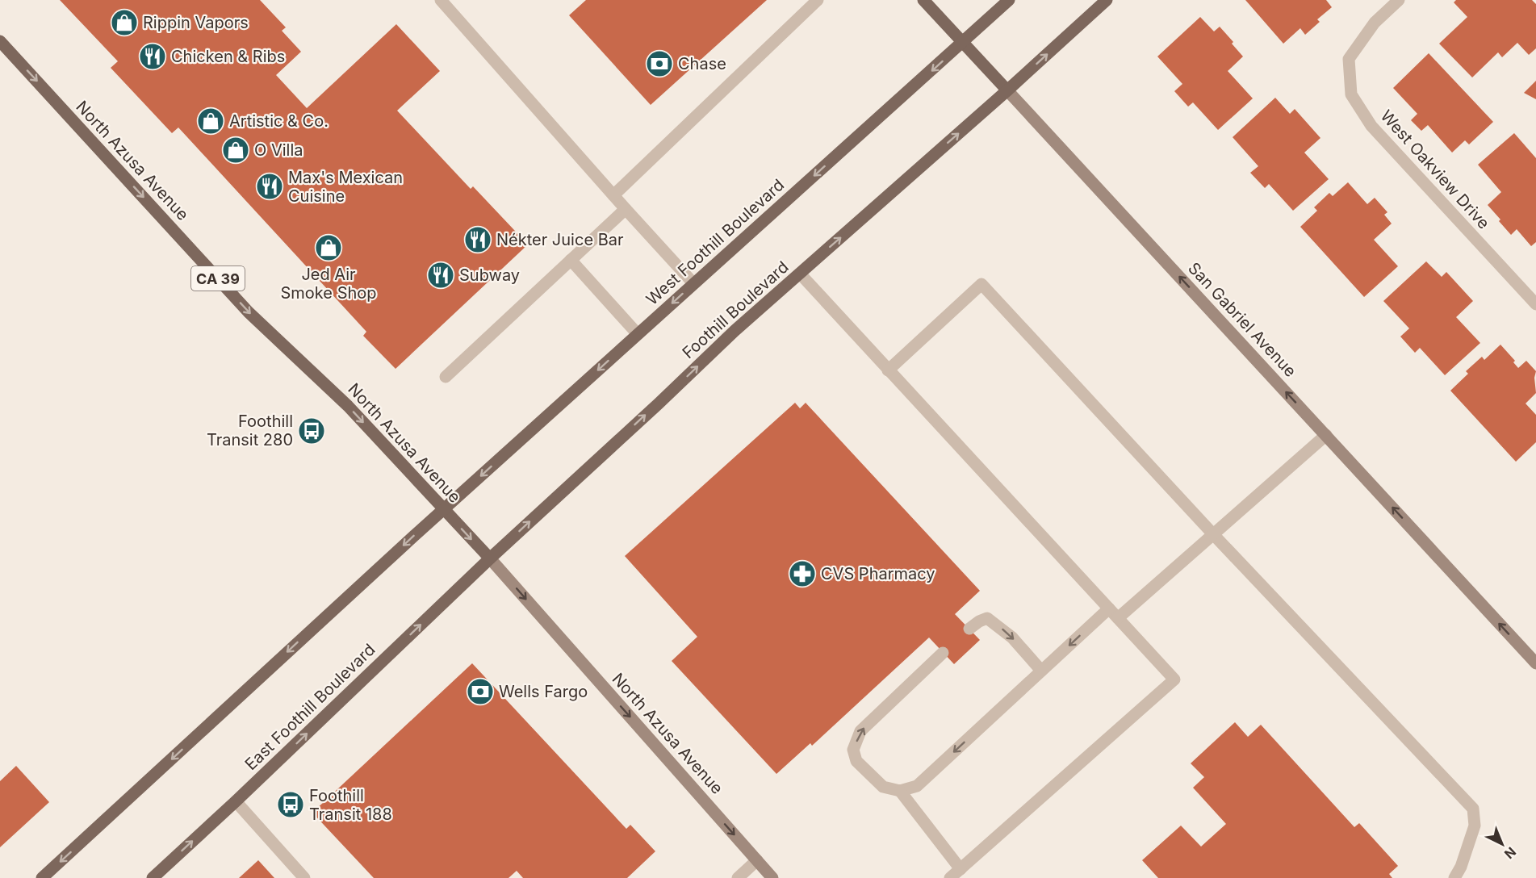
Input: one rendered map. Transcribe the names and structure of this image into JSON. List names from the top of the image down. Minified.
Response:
{"streets":{"main road":["North Azusa Avenue","West Foothill Boulevard","CA 39","Foothill Boulevard","San Gabriel Avenue","East Foothill Boulevard"],"street":["West Oakview Drive"]},"crossings":[["North Azusa Avenue","West Foothill Boulevard"],["North Azusa Avenue","Foothill Boulevard"],["North Azusa Avenue","East Foothill Boulevard"],["West Foothill Boulevard","San Gabriel Avenue"],["Foothill Boulevard","San Gabriel Avenue"],["Foothill Boulevard","East Foothill Boulevard"]],"one_way":["North Azusa Avenue","West Foothill Boulevard","Foothill Boulevard","San Gabriel Avenue"],"places":{"shop":["Rippin Vapors","Artistic & Co.","O Villa","Jed Air Smoke Shop"],"restaurant":["Chicken & Ribs","Max's Mexican Cuisine","Nékter Juice Bar","Subway"],"bank":["Chase","Wells Fargo"],"bus stop":["Foothill Transit 280","Foothill Transit 188"],"pharmacy":["CVS Pharmacy"]},"north":"bottom right"}
